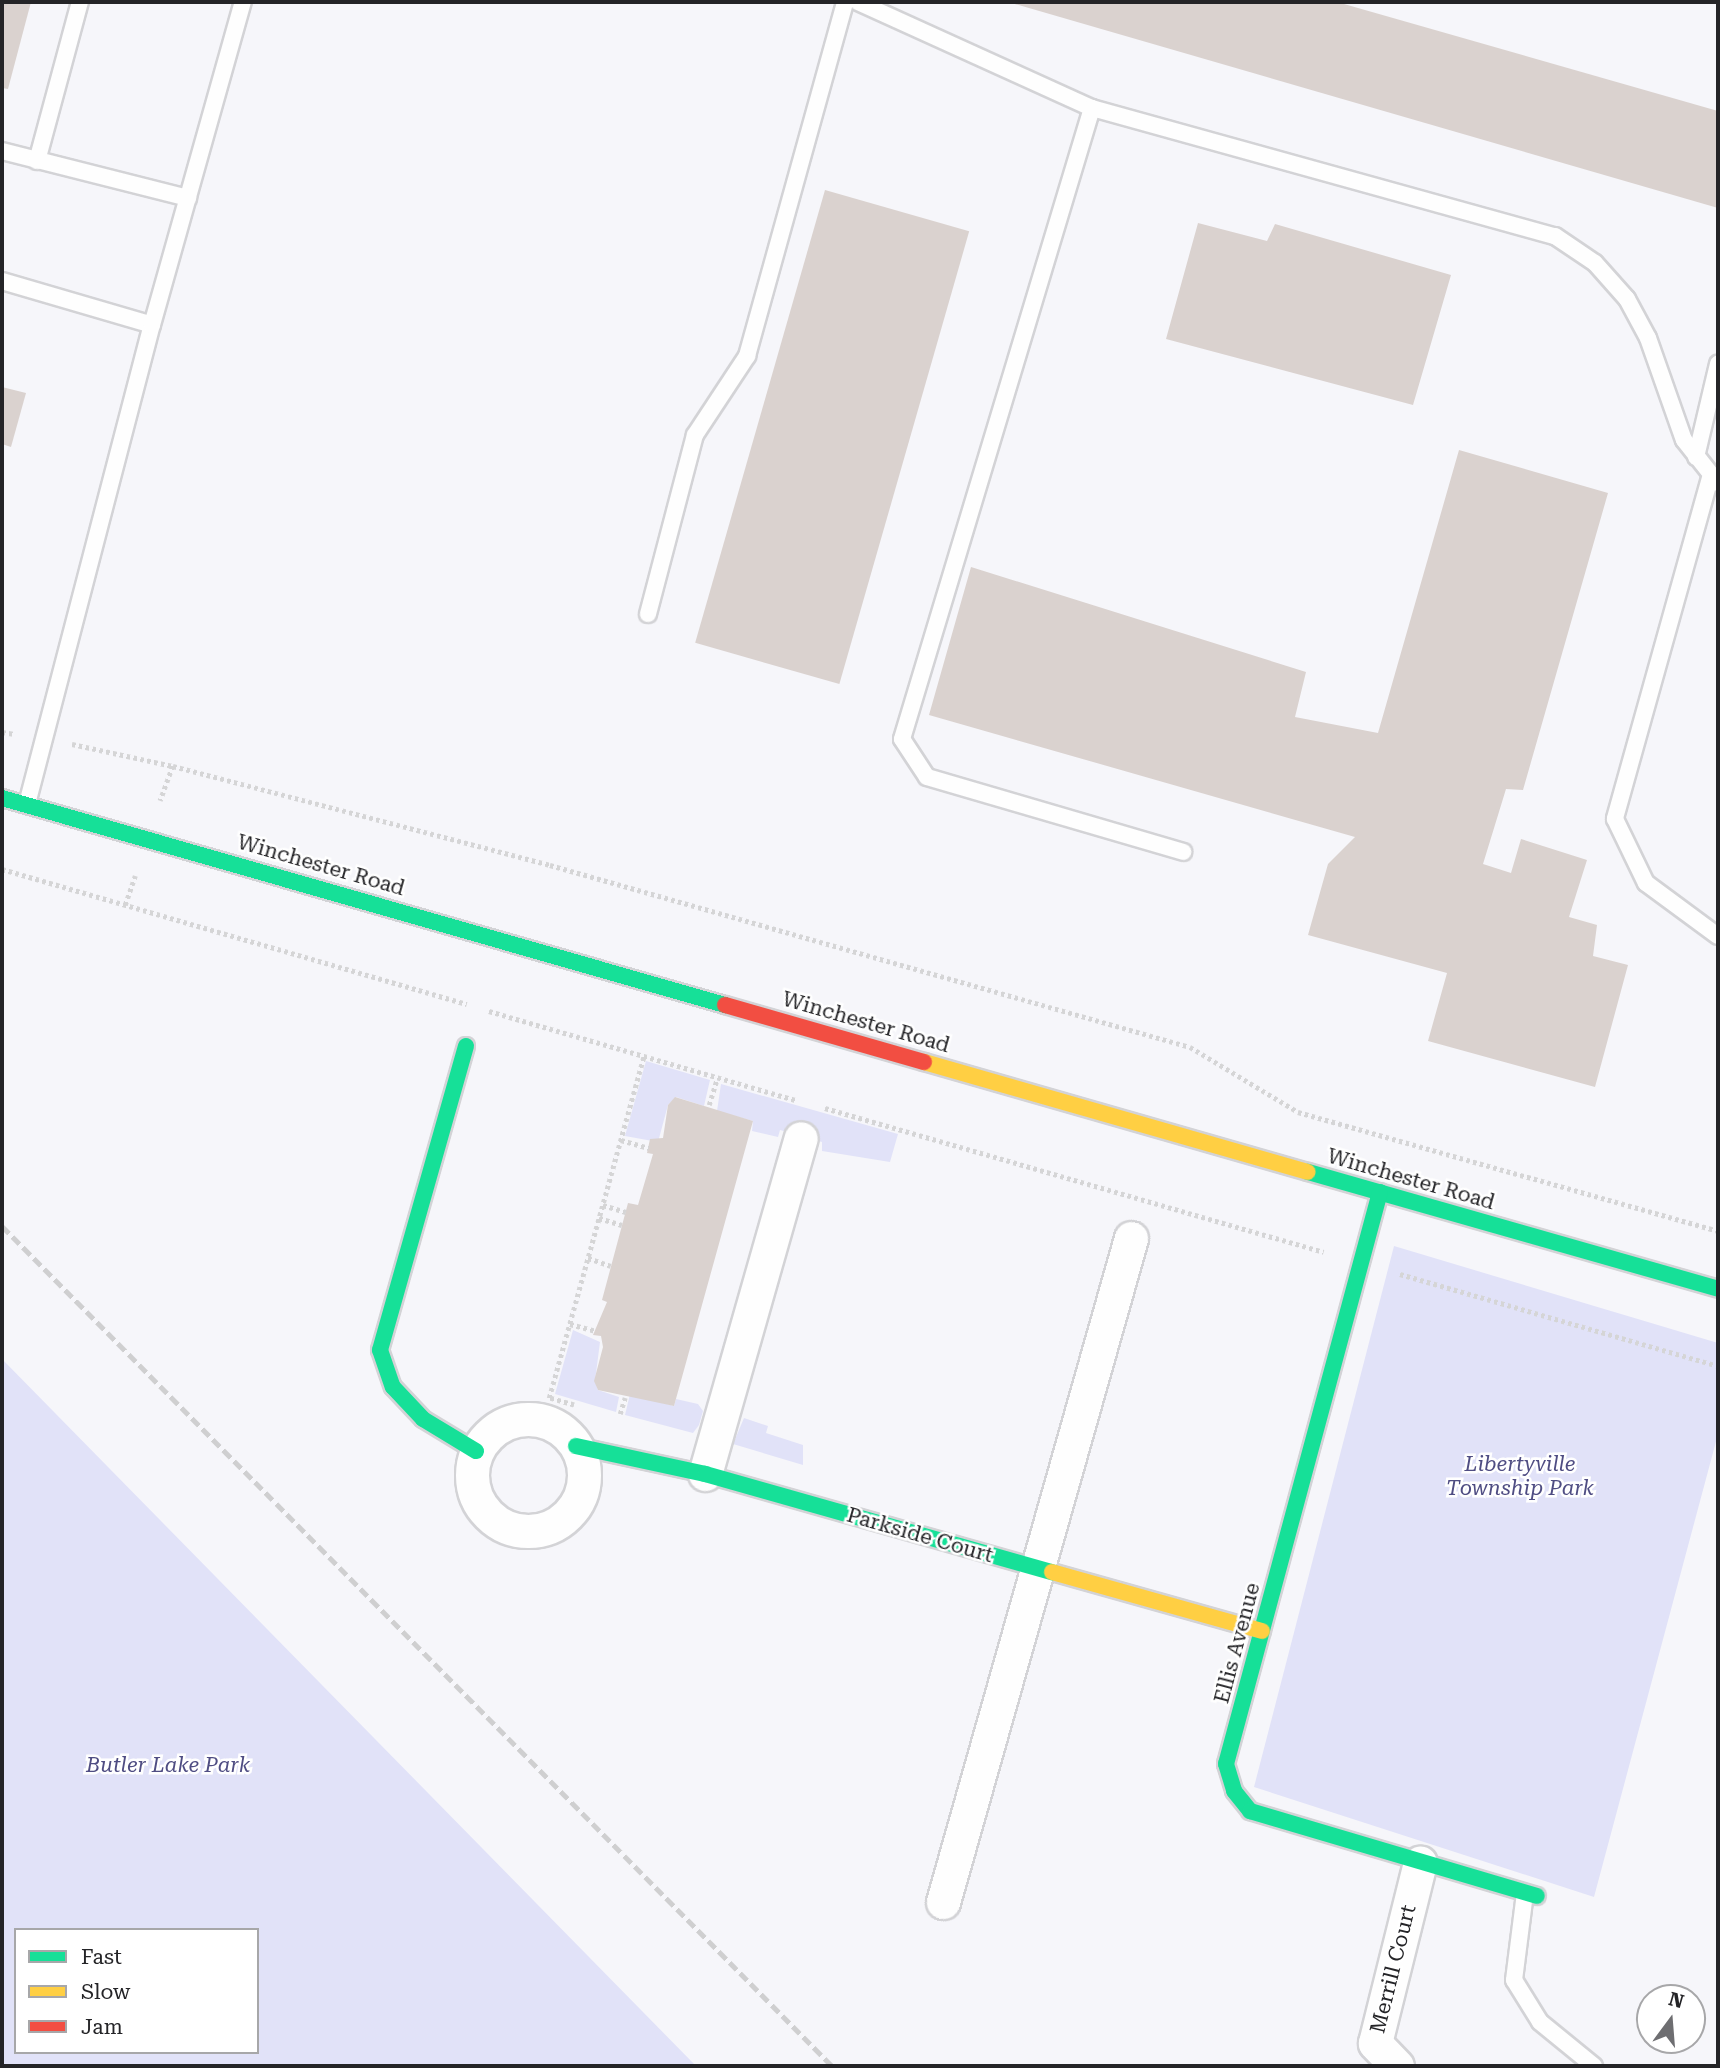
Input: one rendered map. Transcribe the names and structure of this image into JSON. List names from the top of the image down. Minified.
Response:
{"streets":{"street":["Winchester Road","Parkside Court","Ellis Avenue","Merrill Court"]},"crossings":[["Winchester Road","Ellis Avenue"],["Parkside Court","Ellis Avenue"],["Ellis Avenue","Merrill Court"]],"parks":["Libertyville Township Park","Butler Lake Park"],"legend":["Fast","Slow","Jam"],"north":"top"}
